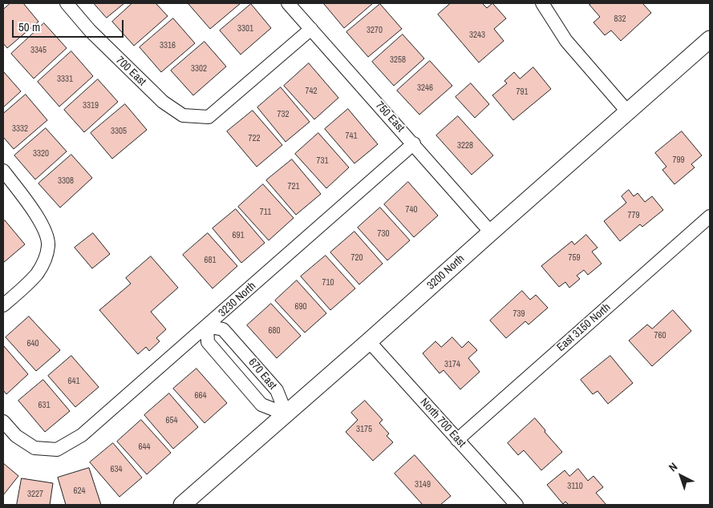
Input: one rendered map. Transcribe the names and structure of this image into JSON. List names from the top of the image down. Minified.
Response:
{"streets":{"street":["700 East","750 East","3200 North","3230 North","East 3150 North","670 East","North 700 East"]},"crossings":[["700 East","750 East"],["750 East","3200 North"],["750 East","3230 North"],["3200 North","670 East"],["3200 North","North 700 East"],["3230 North","670 East"],["East 3150 North","North 700 East"]],"house_numbers":["832","3301","3270","3243","3316","3345","3258","3302","3331","3246","742","791","3319","732","3332","3305","741","722","3228","3320","799","731","3308","721","740","711","779","730","691","720","759","681","710","690","739","680","760","640","3174","641","664","631","654","3175","644","634","3149","3110","624","3227"],"scale_bar":"50 m","north":"top left"}
